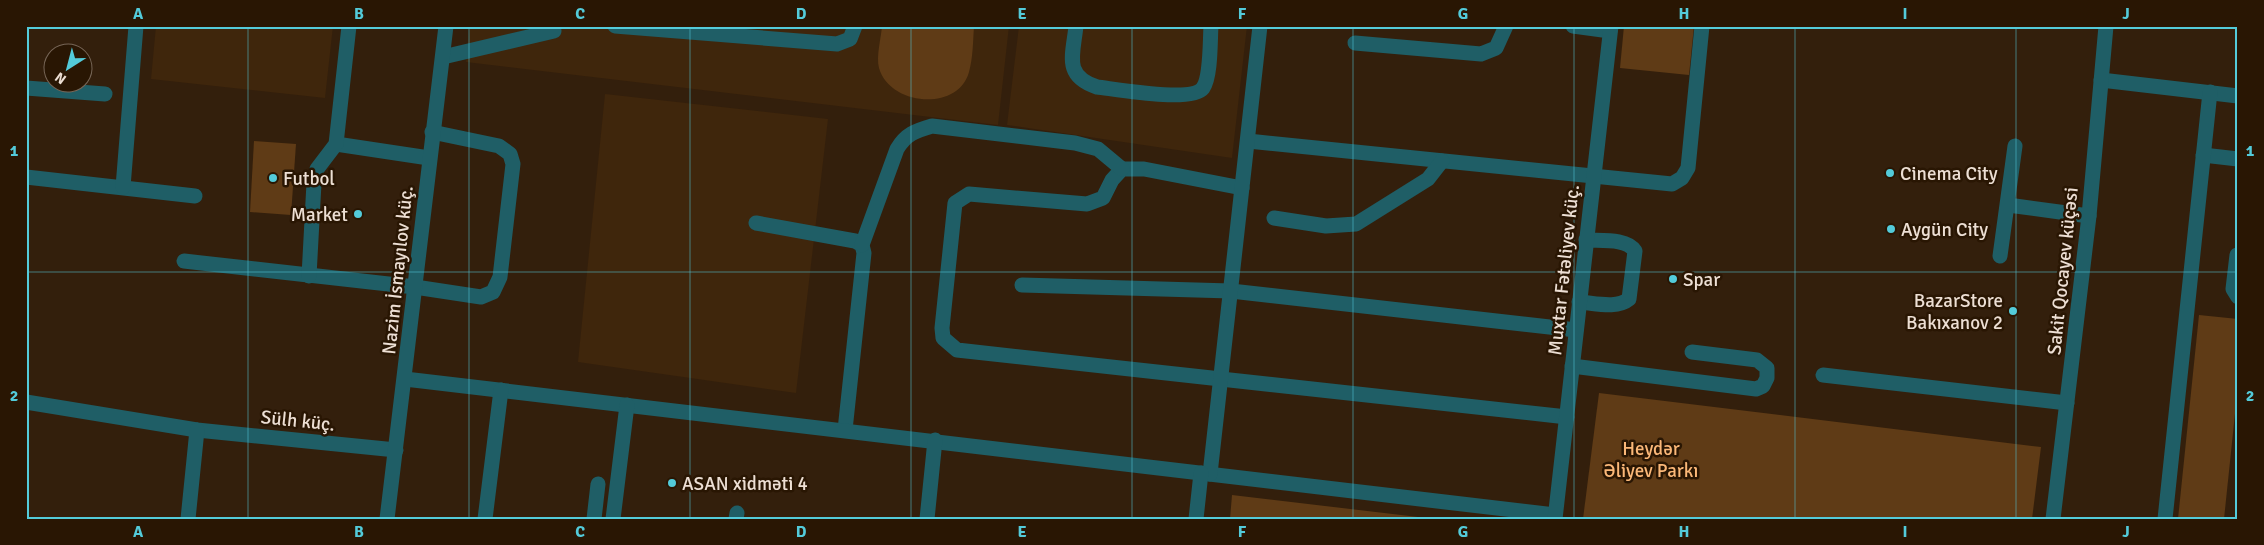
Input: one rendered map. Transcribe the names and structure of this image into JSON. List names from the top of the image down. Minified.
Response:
{"streets":{"street":["Nazim İsmayılov küç.","Muxtar Fətəliyev küç.","Sakit Qocayev küçəsi","Sülh küç."]},"crossings":[["Nazim İsmayılov küç.","Sülh küç."]],"parks":["Heydər Əliyev Parkı"],"places":["Cinema City","Futbol","Market","Aygün City","Spar","BazarStore Bakıxanov 2","ASAN xidməti 4"],"north":"bottom left","grid":{"columns":["A","B","C","D","E","F","G","H","I","J"],"rows":["1","2"]}}
